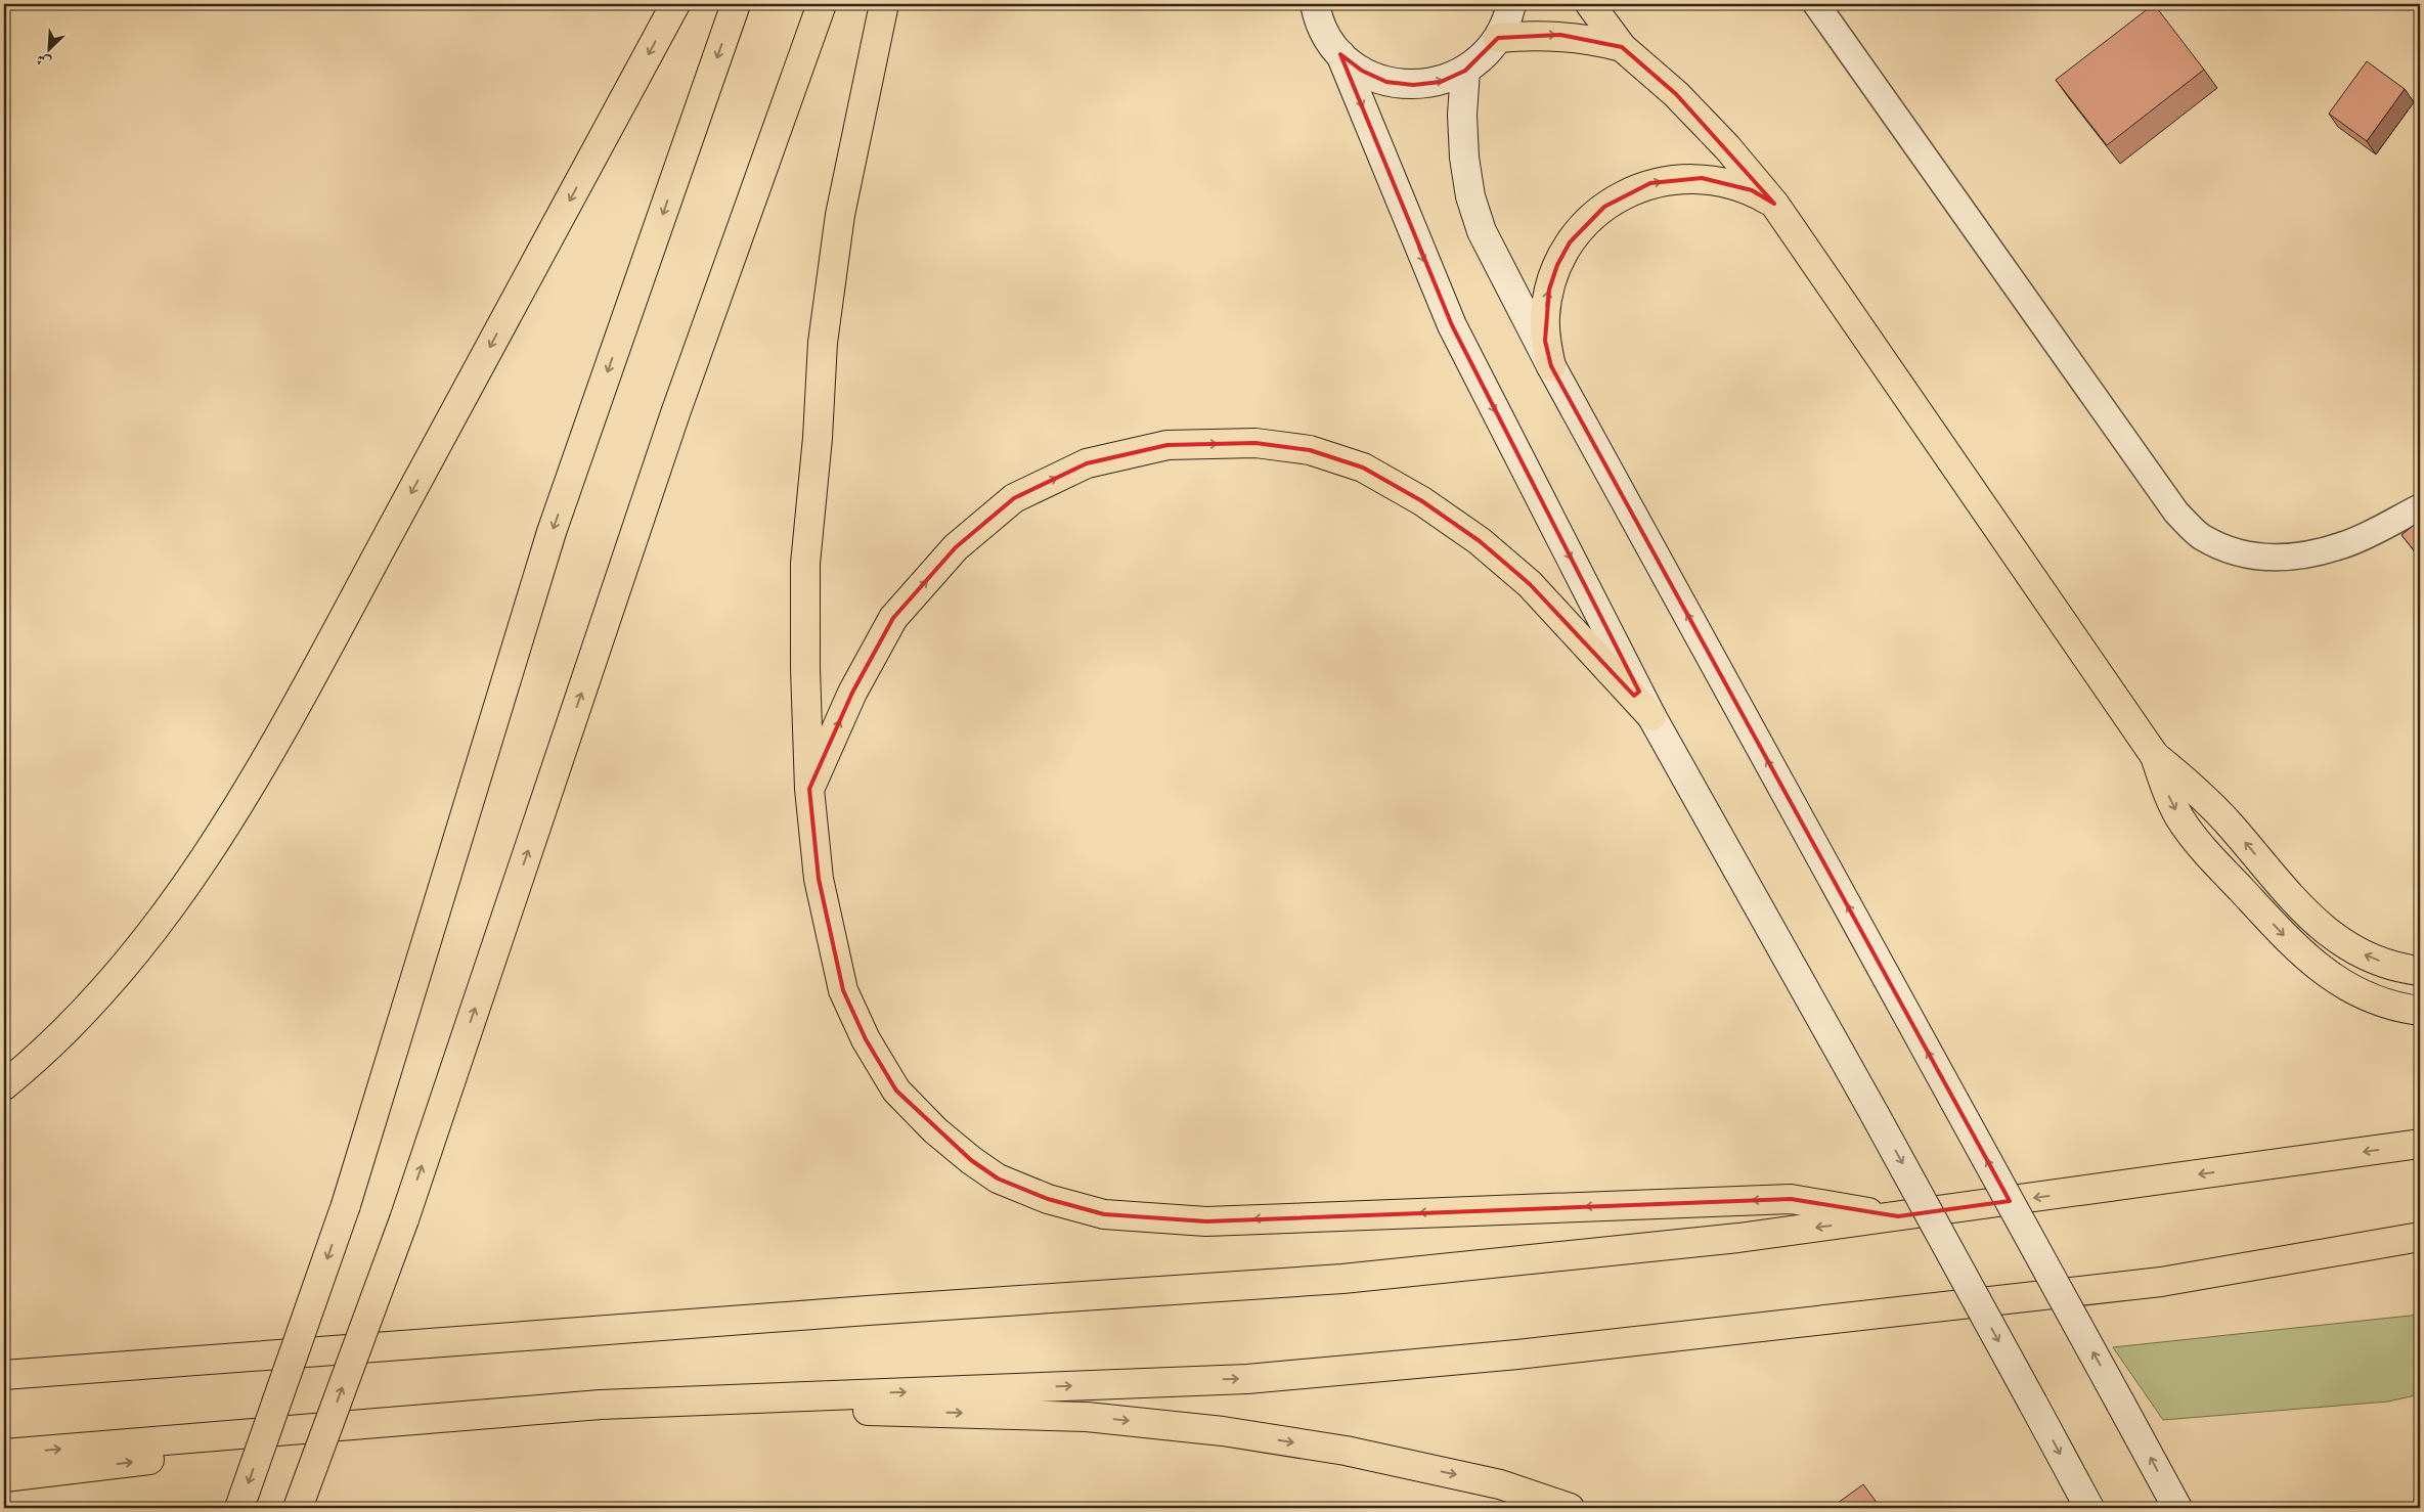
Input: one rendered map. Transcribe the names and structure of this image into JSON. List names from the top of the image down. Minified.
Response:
{"north":"bottom left"}
